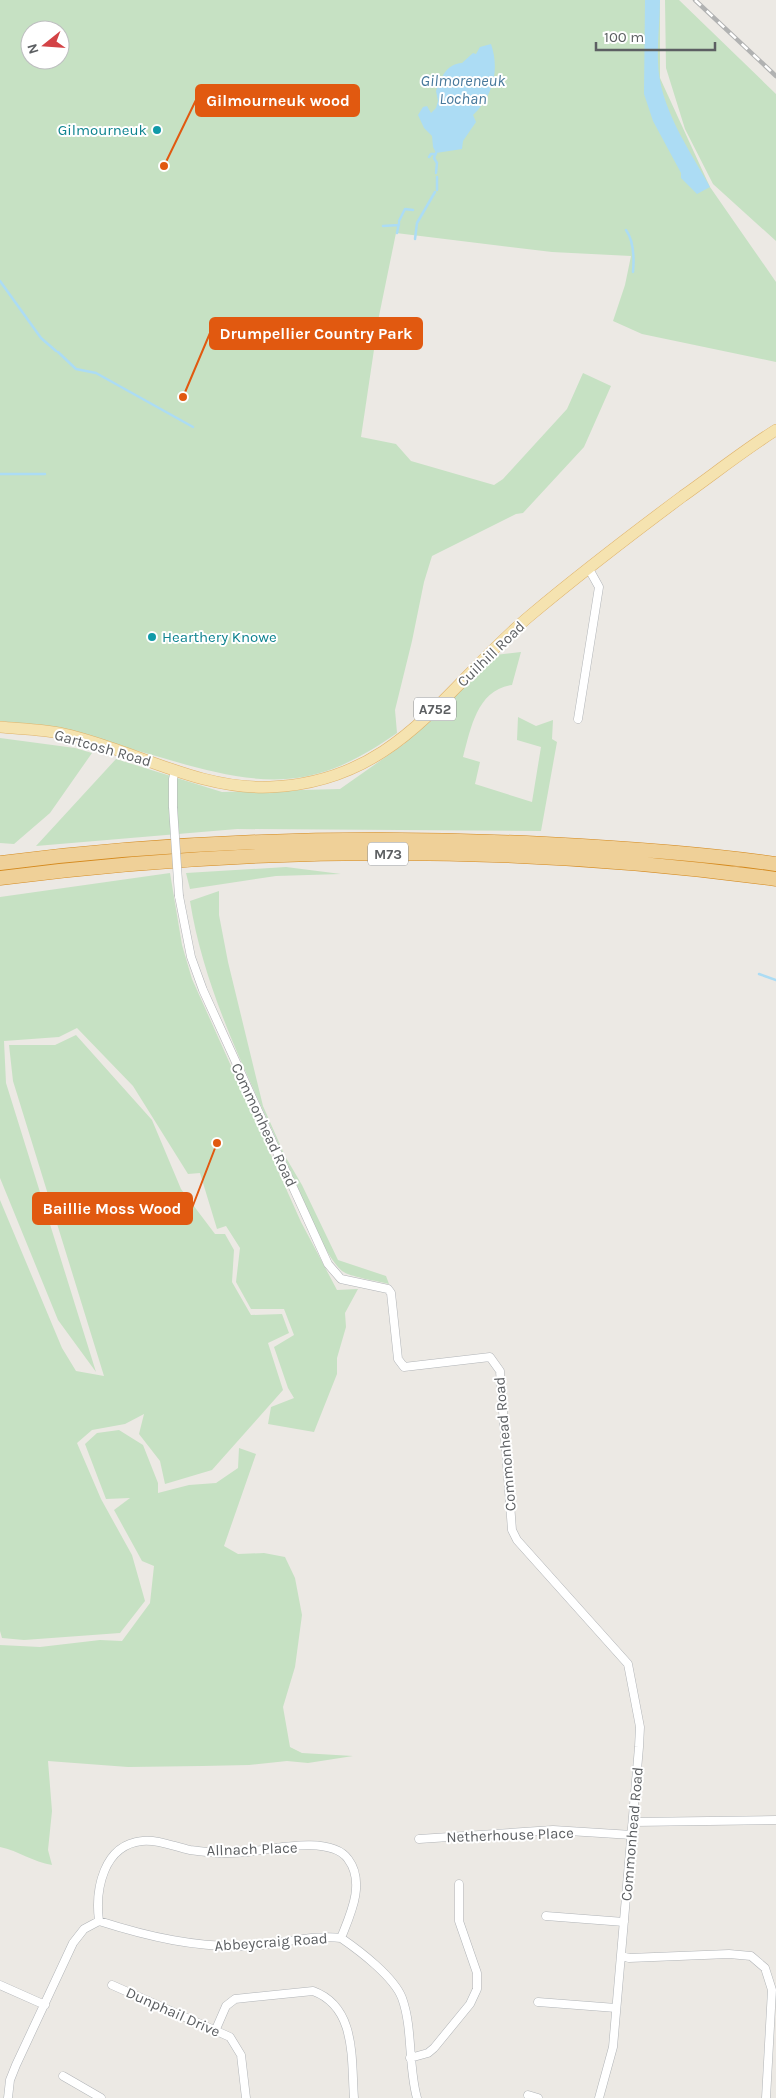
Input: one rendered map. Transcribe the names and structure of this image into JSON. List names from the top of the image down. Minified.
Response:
{"streets":{"highway":["M73"],"main road":["Cuilhill Road","A752","Gartcosh Road"],"street":["Commonhead Road","Netherhouse Place","Allnach Place","Abbeycraig Road","Dunphail Drive"]},"crossings":[["Cuilhill Road","Gartcosh Road"],["Cuilhill Road","Commonhead Road"],["Gartcosh Road","Commonhead Road"],["Commonhead Road","Netherhouse Place"],["Allnach Place","Abbeycraig Road"]],"water":["Gilmoreneuk Lochan"],"places":["Gilmourneuk","Gilmourneuk wood","Drumpellier Country Park","Hearthery Knowe","Baillie Moss Wood"],"scale_bar":"100 m","north":"left"}
